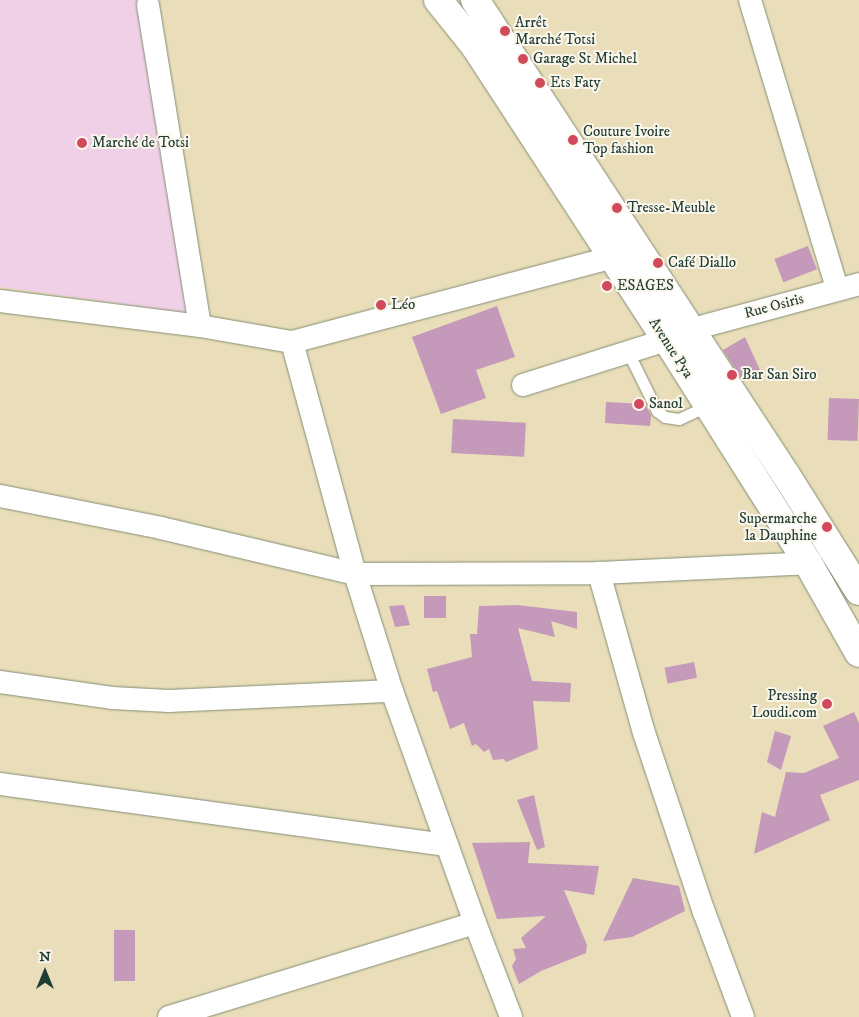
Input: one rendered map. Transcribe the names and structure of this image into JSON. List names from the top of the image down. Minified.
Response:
{"streets":{"main road":["Avenue Pya"],"street":["Rue Osiris"]},"crossings":[["Rue Osiris","Avenue Pya"]],"places":["Arrêt Marché Totsi","Garage St Michel","Ets Faty","Couture Ivoire Top fashion","Marché de Totsi","Tresse-Meuble","Café Diallo","ESAGES","Léo","Bar San Siro","Sanol","Supermarche la Dauphine","Pressing Loudi.com"],"north":"top"}
